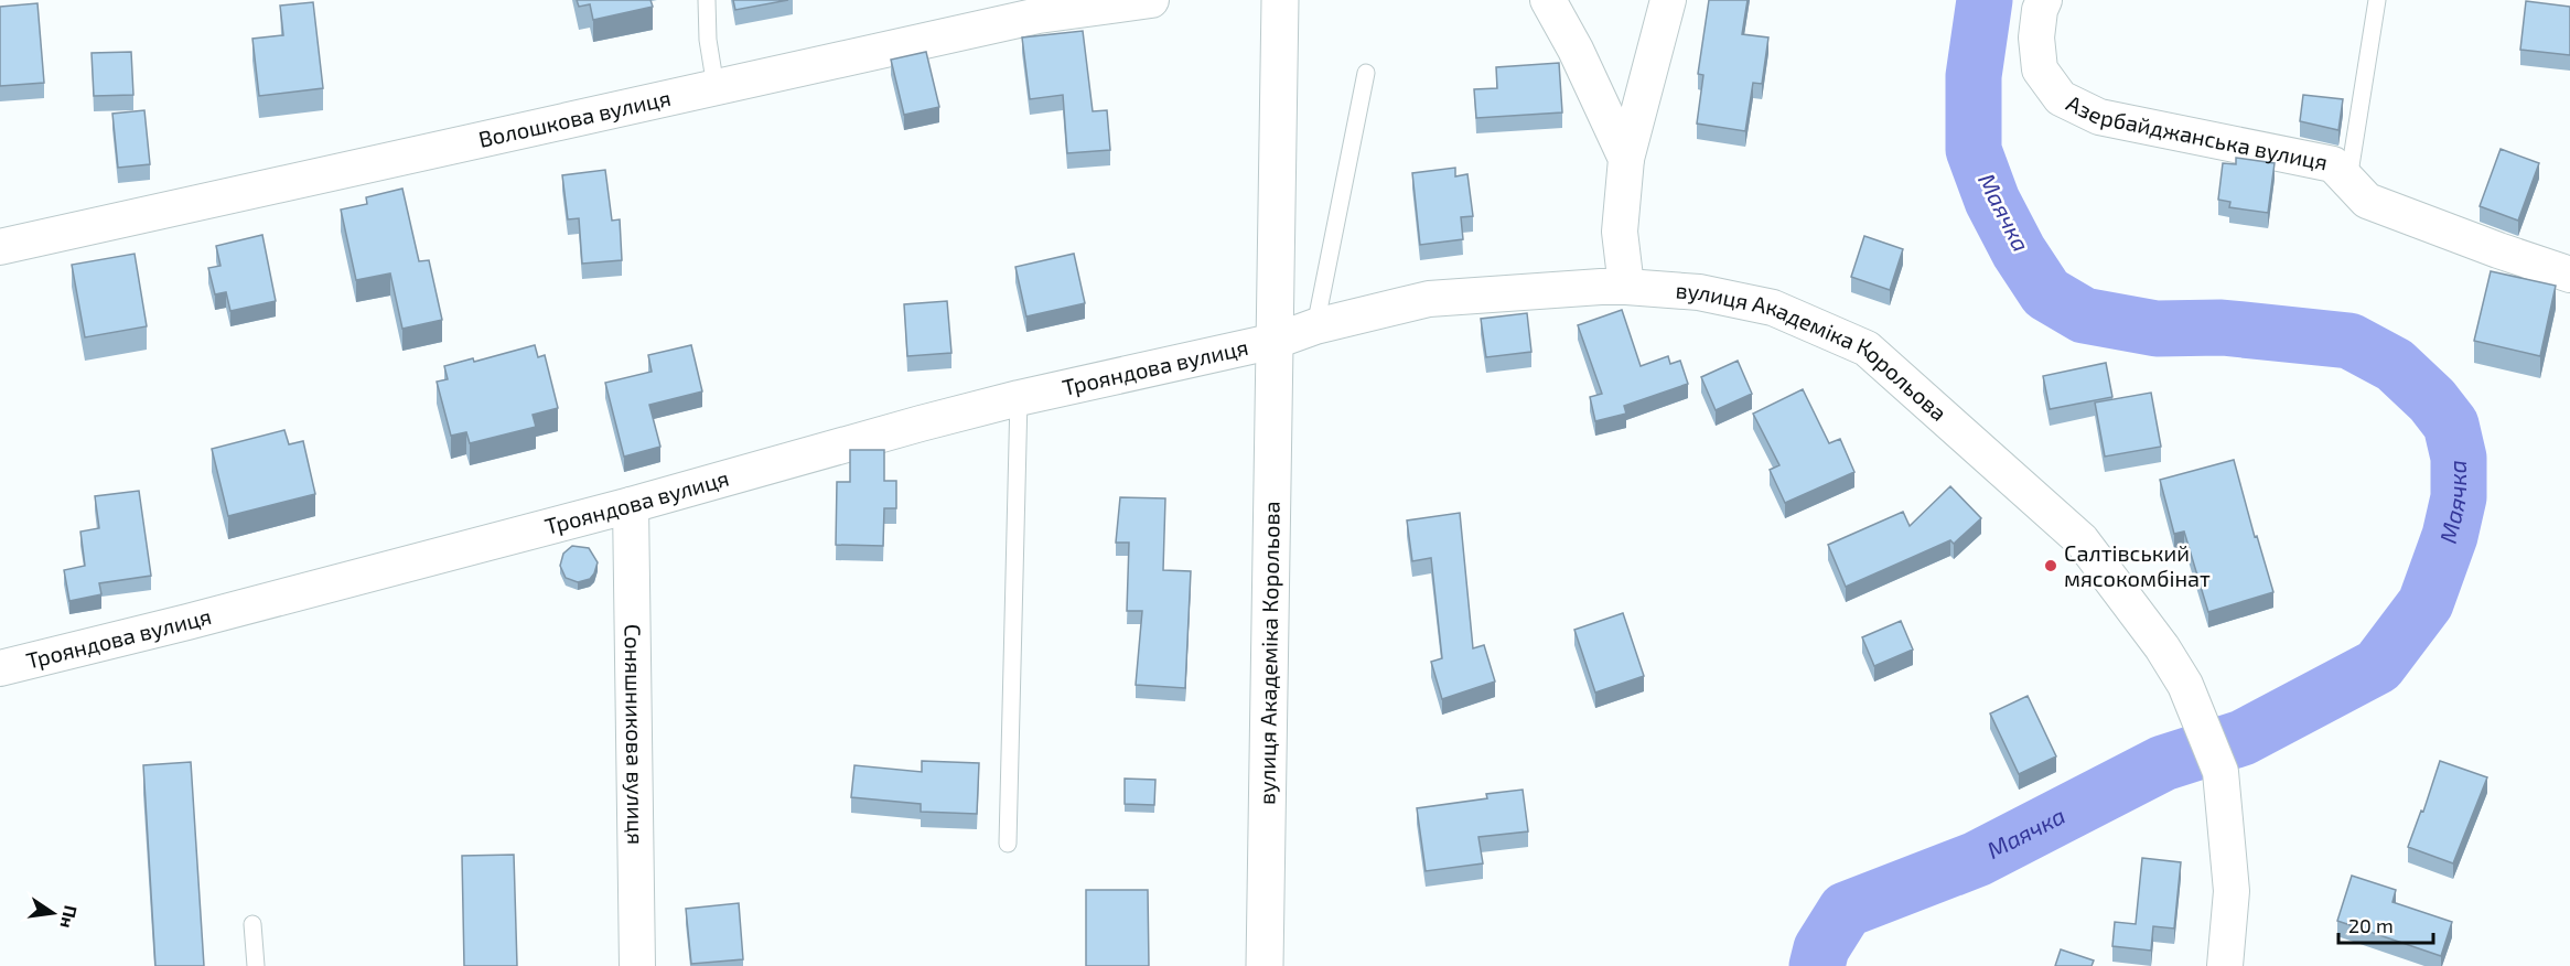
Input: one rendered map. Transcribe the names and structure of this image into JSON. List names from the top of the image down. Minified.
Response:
{"streets":{"main road":["вулиця Академіка Корольова"],"street":["Волошкова вулиця","Азербайджанська вулиця","Трояндова вулиця","Соняшникова вулиця"]},"crossings":[["вулиця Академіка Корольова","Трояндова вулиця"],["Трояндова вулиця","Соняшникова вулиця"]],"water":["Маячка"],"places":["Салтівський мясокомбінат"],"scale_bar":"20 m","north":"right"}
